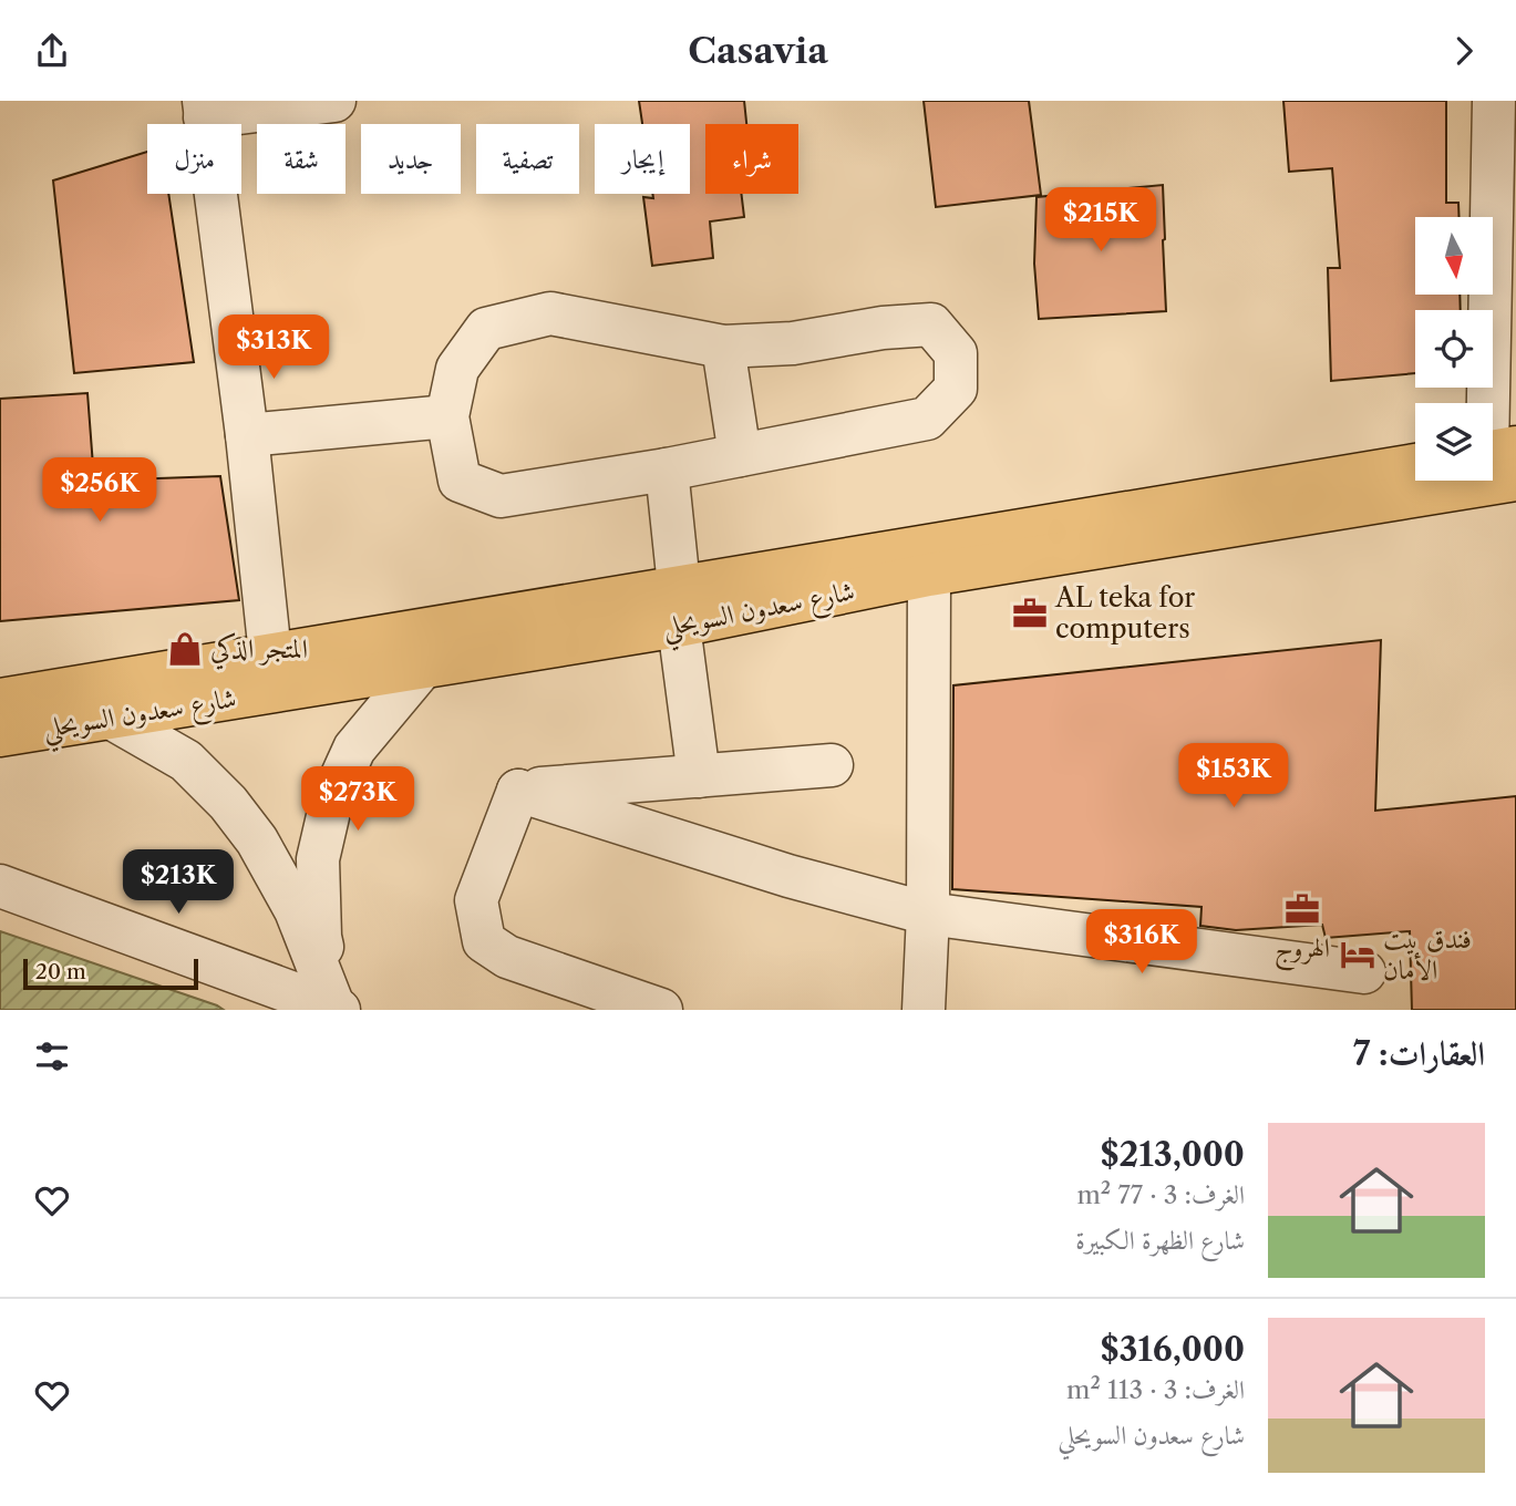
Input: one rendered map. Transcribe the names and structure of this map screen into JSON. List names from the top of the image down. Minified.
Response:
{"streets":{"main road":["شارع سعدون السويحلي"]},"places":{"office":["AL teka for computers","الهروج"],"shop":["المتجر الذكي"],"hotel":["فندق بيت الأمان"]},"scale_bar":"20 m","north":"bottom","page":{"header":"Casavia","chip":["شراء","إيجار","تصفية","جديد","شقة","منزل"],"price":["$215K","$313K","$256K","$153K","$273K","$213K","$316K"],"scale":"20 m","heading":"العقارات: 7","list":[{"name":"$213,000","note":"الغرف: 3 · 77 m² · شارع الظهرة الكبيرة"},{"name":"$316,000","note":"الغرف: 3 · 113 m² · شارع سعدون السويحلي"}]}}
